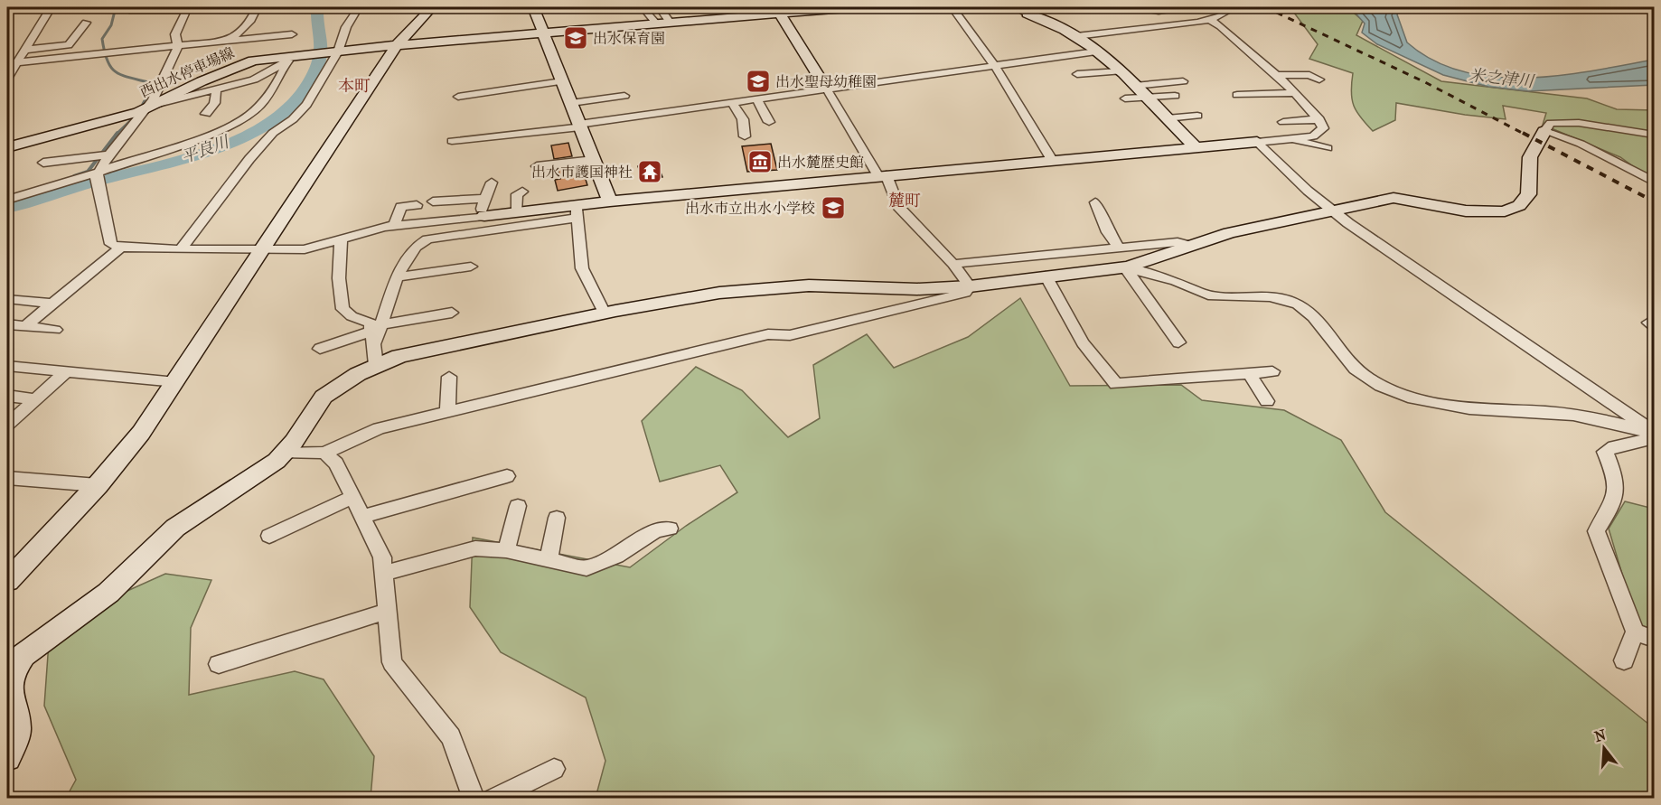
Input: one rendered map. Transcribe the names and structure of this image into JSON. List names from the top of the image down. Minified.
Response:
{"streets":{"street":["西出水停車場線"]},"districts":["本町","麓町"],"water":["米之津川","平良川"],"places":{"school or university":["出水保育園","出水聖母幼稚園","出水市立出水小学校"],"museum":["出水麓歴史館"],"temple":["出水市護国神社"]},"north":"top"}
